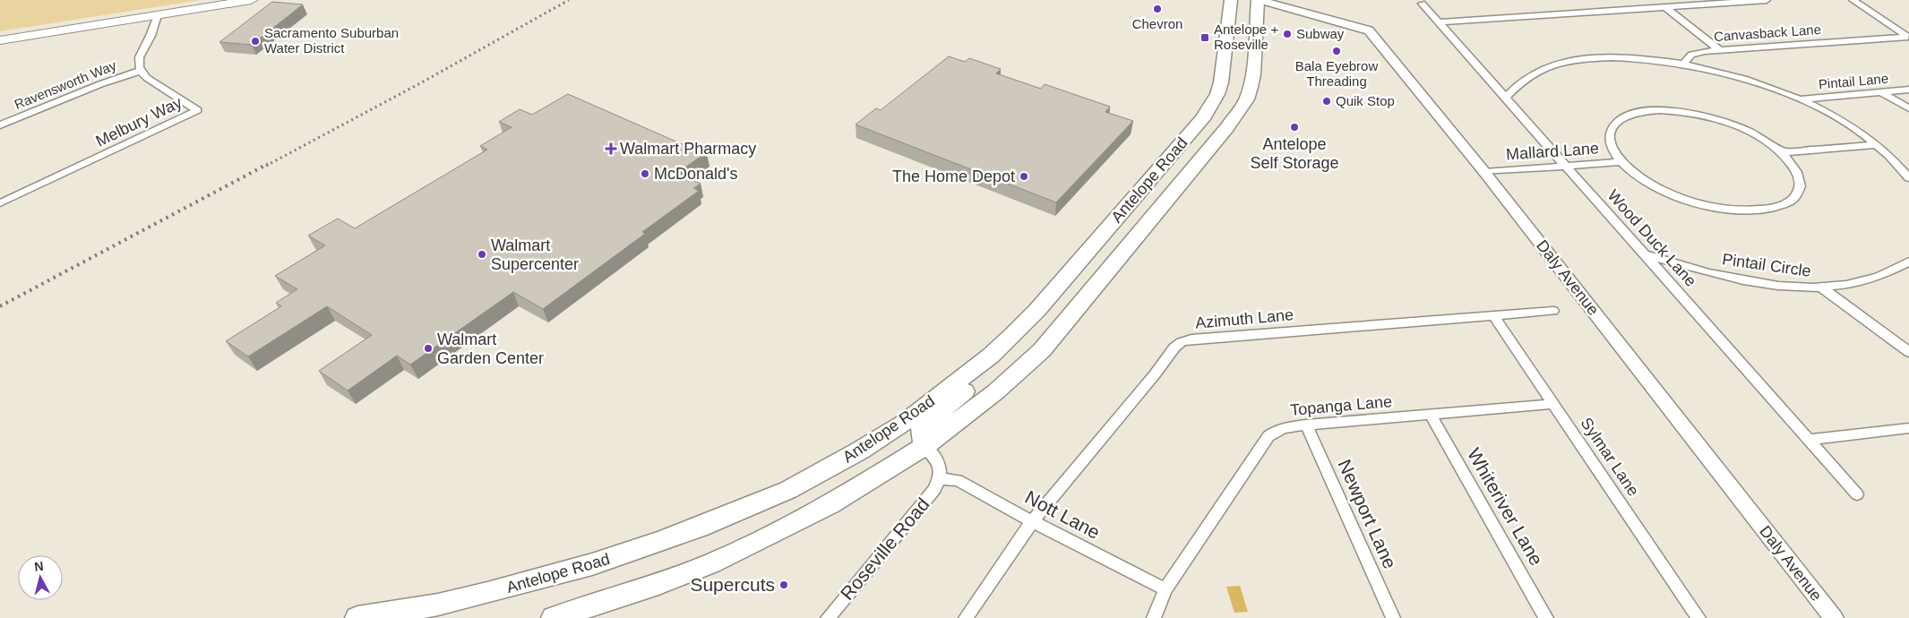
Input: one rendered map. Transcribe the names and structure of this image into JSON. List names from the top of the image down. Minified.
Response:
{"streets":{"main road":["Antelope Road"],"street":["Canvasback Lane","Pintail Lane","Ravensworth Way","Melbury Way","Mallard Lane","Wood Duck Lane","Pintail Circle","Daly Avenue","Azimuth Lane","Topanga Lane","Sylmar Lane","Whiteriver Lane","Newport Lane","Nott Lane","Roseville Road"]},"crossings":[["Ravensworth Way","Melbury Way"],["Mallard Lane","Wood Duck Lane"],["Mallard Lane","Daly Avenue"],["Antelope Road","Daly Avenue"],["Wood Duck Lane","Pintail Circle"],["Azimuth Lane","Sylmar Lane"],["Azimuth Lane","Nott Lane"],["Topanga Lane","Sylmar Lane"],["Topanga Lane","Whiteriver Lane"],["Topanga Lane","Newport Lane"],["Topanga Lane","Nott Lane"],["Nott Lane","Roseville Road"]],"places":{"other":["Chevron","Subway","Sacramento Suburban Water District","Bala Eyebrow Threading","Quik Stop","Antelope Self Storage","McDonald's","The Home Depot","Walmart Supercenter","Walmart Garden Center","Supercuts"],"transit":["Antelope + Roseville"],"health":["Walmart Pharmacy"]},"north":"top"}
